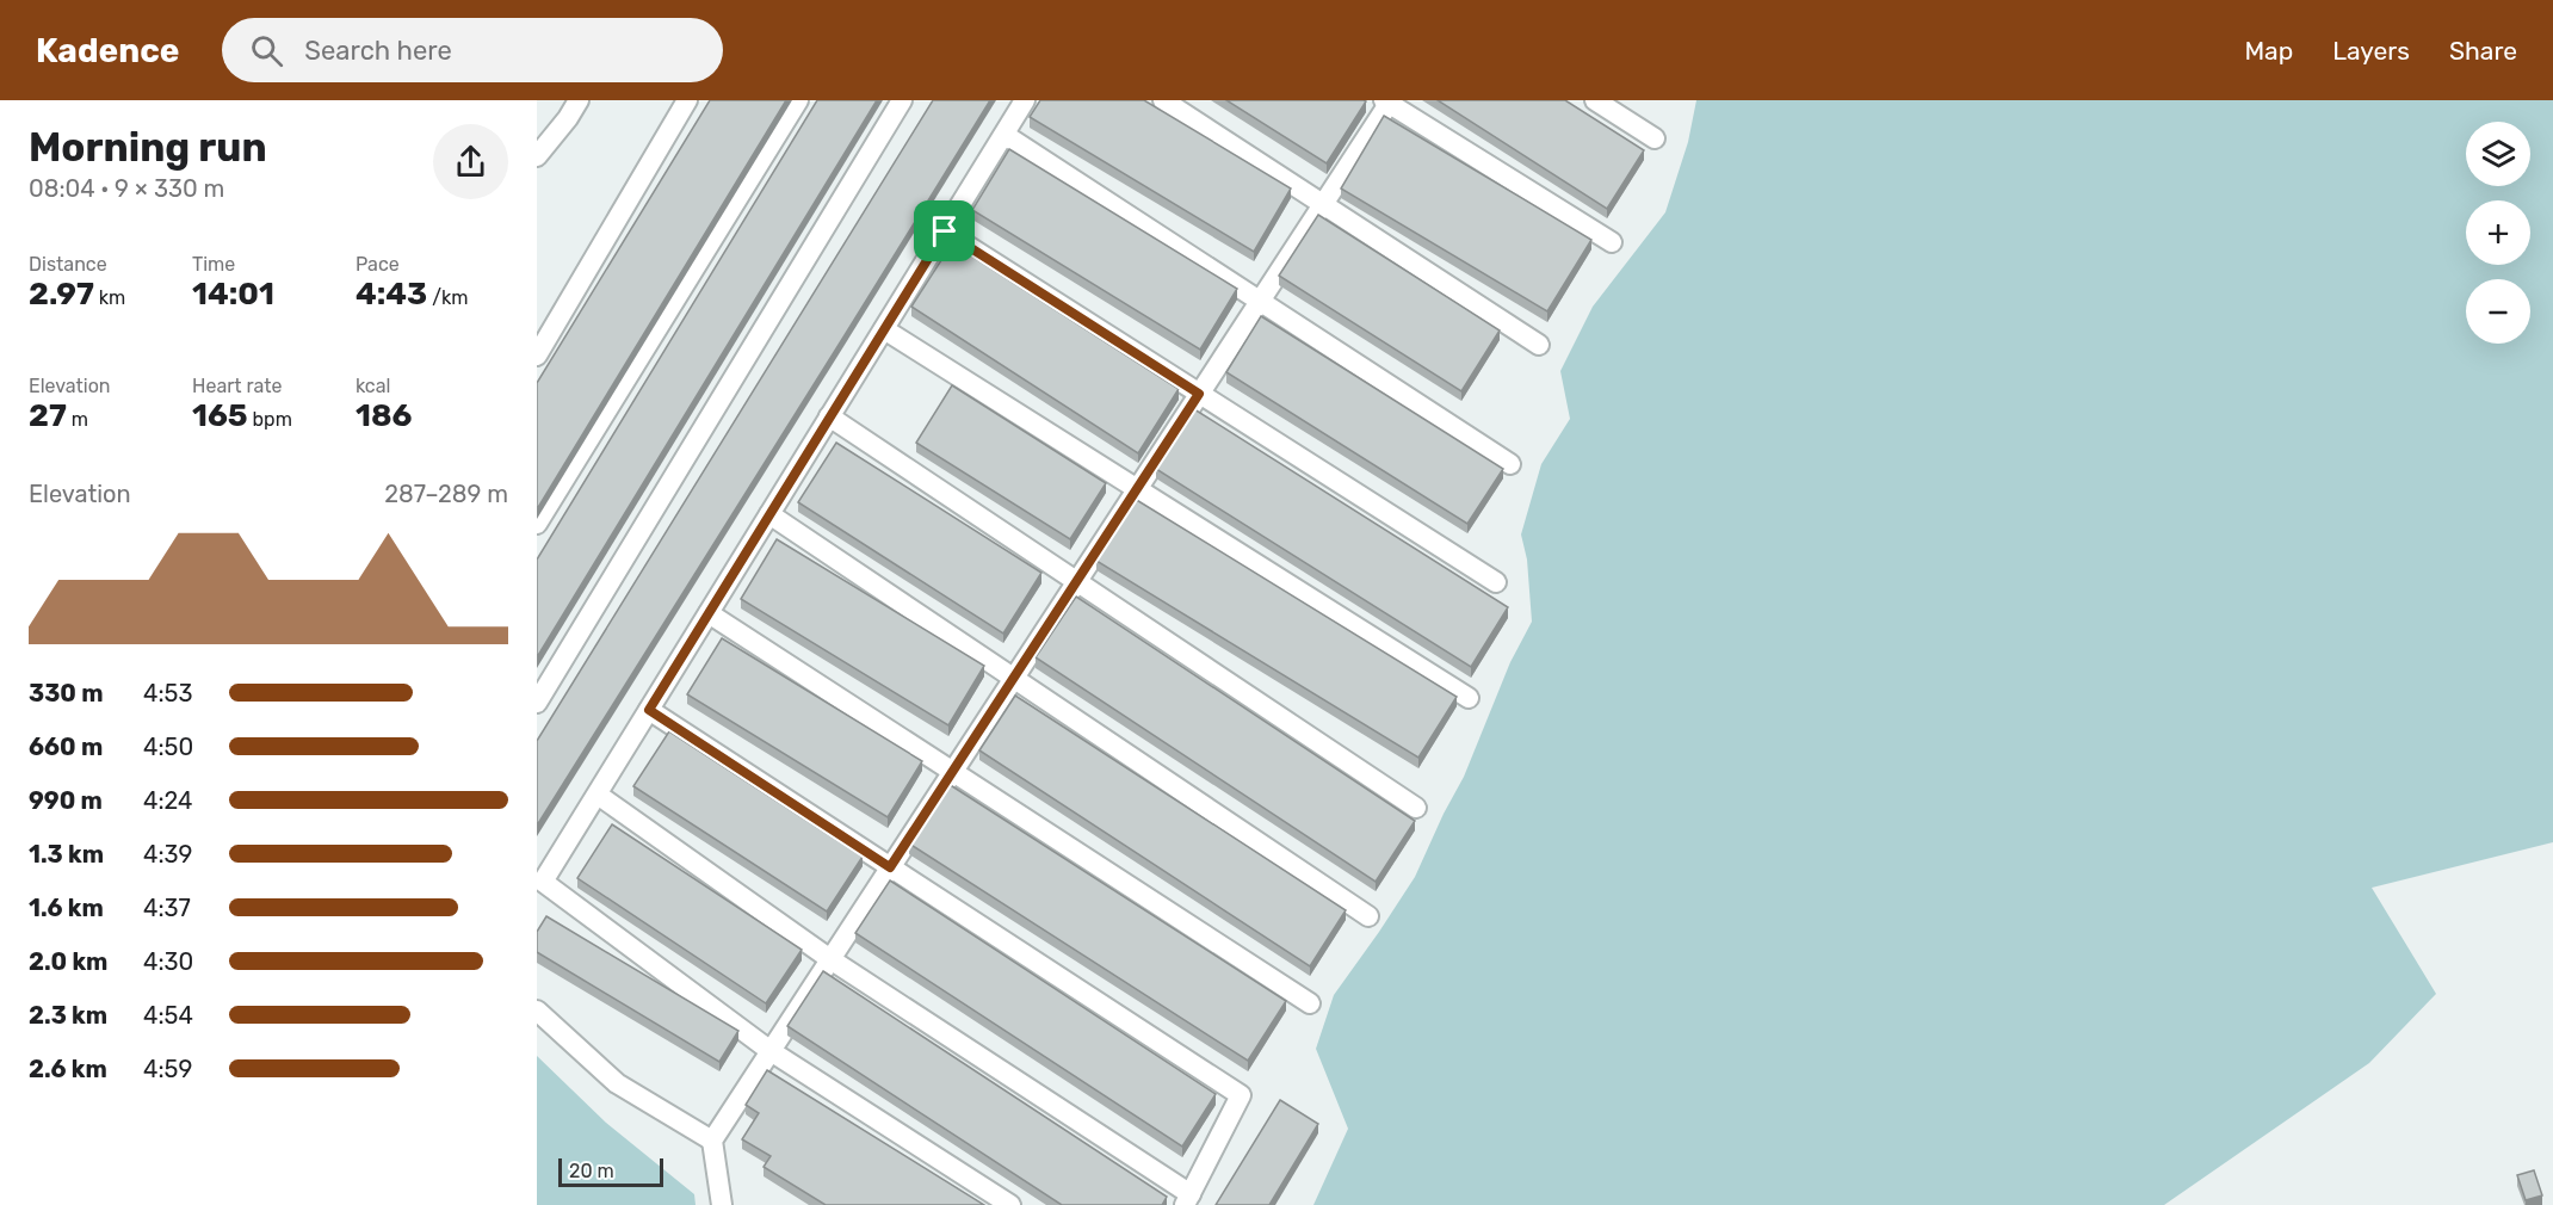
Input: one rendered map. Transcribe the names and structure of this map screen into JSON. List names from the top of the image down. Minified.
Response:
{"scale_bar":"20 m","page":{"header":"Kadence","search":"Search here","nav":["Map","Layers","Share"],"heading":["Morning run","08:04 · 9 × 330 m"],"map_buttons":["+","−"],"stats":[["Distance","2.97 km"],["Time","14:01"],["Pace","4:43 /km"],["Elevation","27 m"],["Heart rate","165 bpm"],["kcal","186"]],"chart":["Elevation","287–289 m"],"list":[{"name":"330 m","note":"4:53"},{"name":"660 m","note":"4:50"},{"name":"990 m","note":"4:24"},{"name":"1.3 km","note":"4:39"},{"name":"1.6 km","note":"4:37"},{"name":"2.0 km","note":"4:30"},{"name":"2.3 km","note":"4:54"},{"name":"2.6 km","note":"4:59"}],"scale":"20 m"}}
